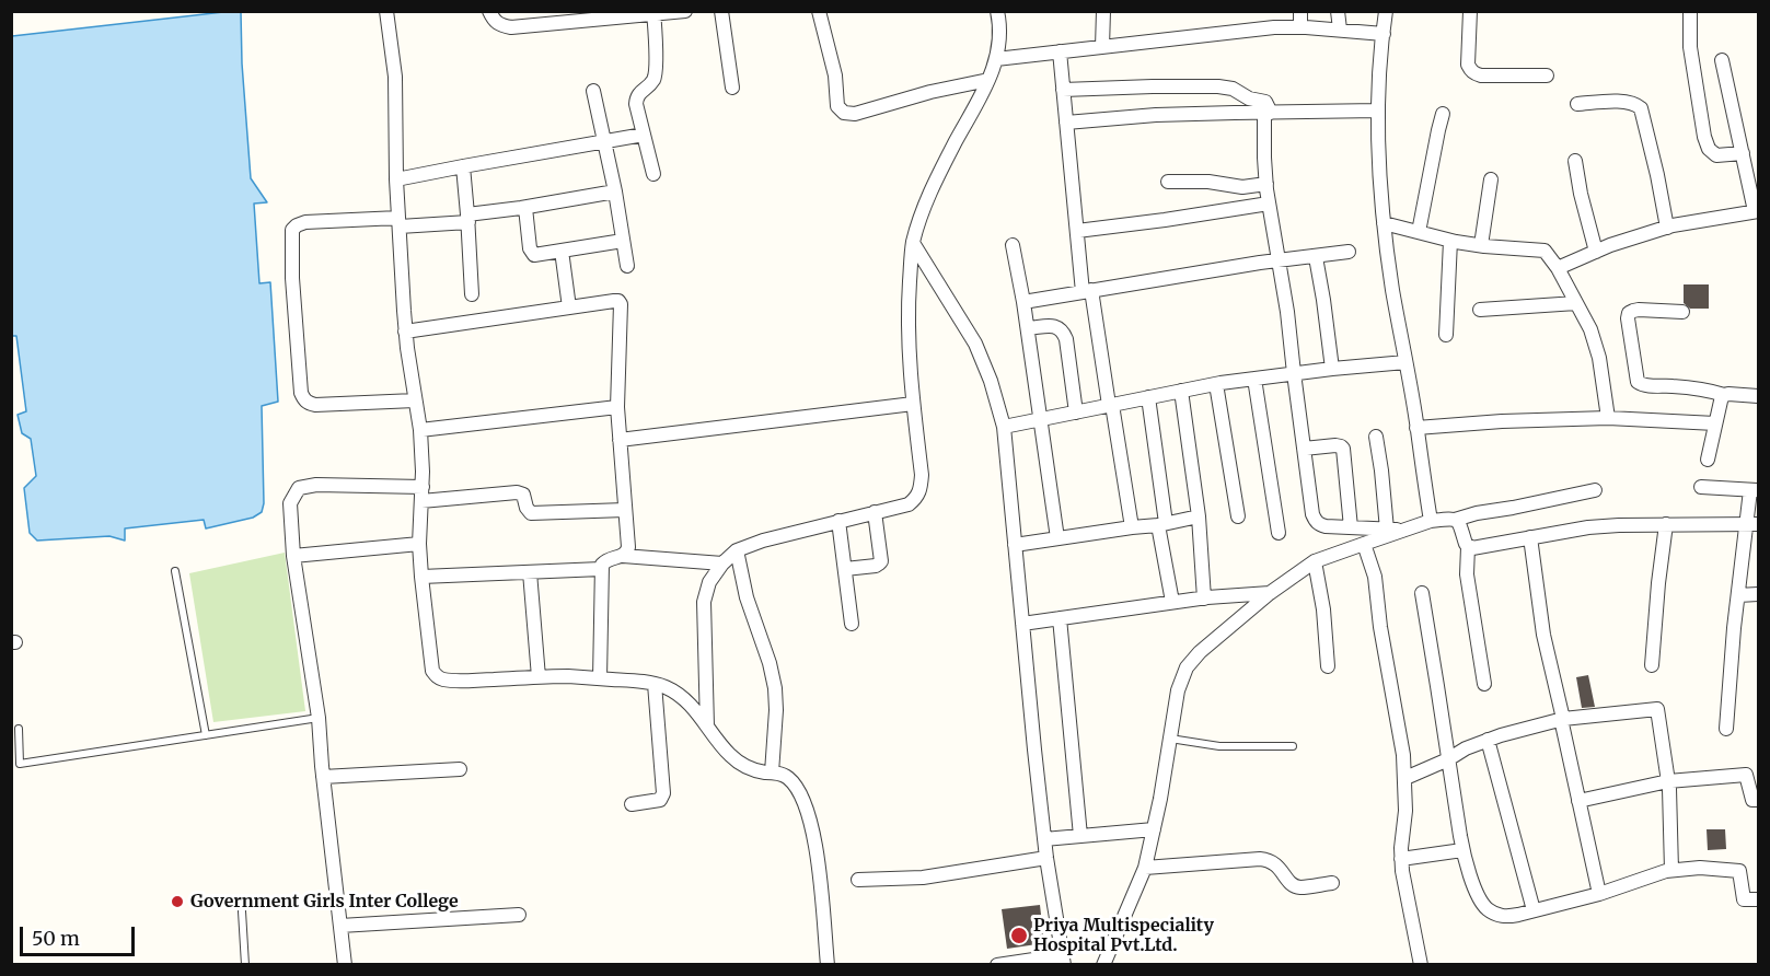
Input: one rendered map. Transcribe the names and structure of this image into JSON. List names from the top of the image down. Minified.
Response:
{"places":["Government Girls Inter College","Priya Multispeciality Hospital Pvt.Ltd."],"scale_bar":"50 m"}
